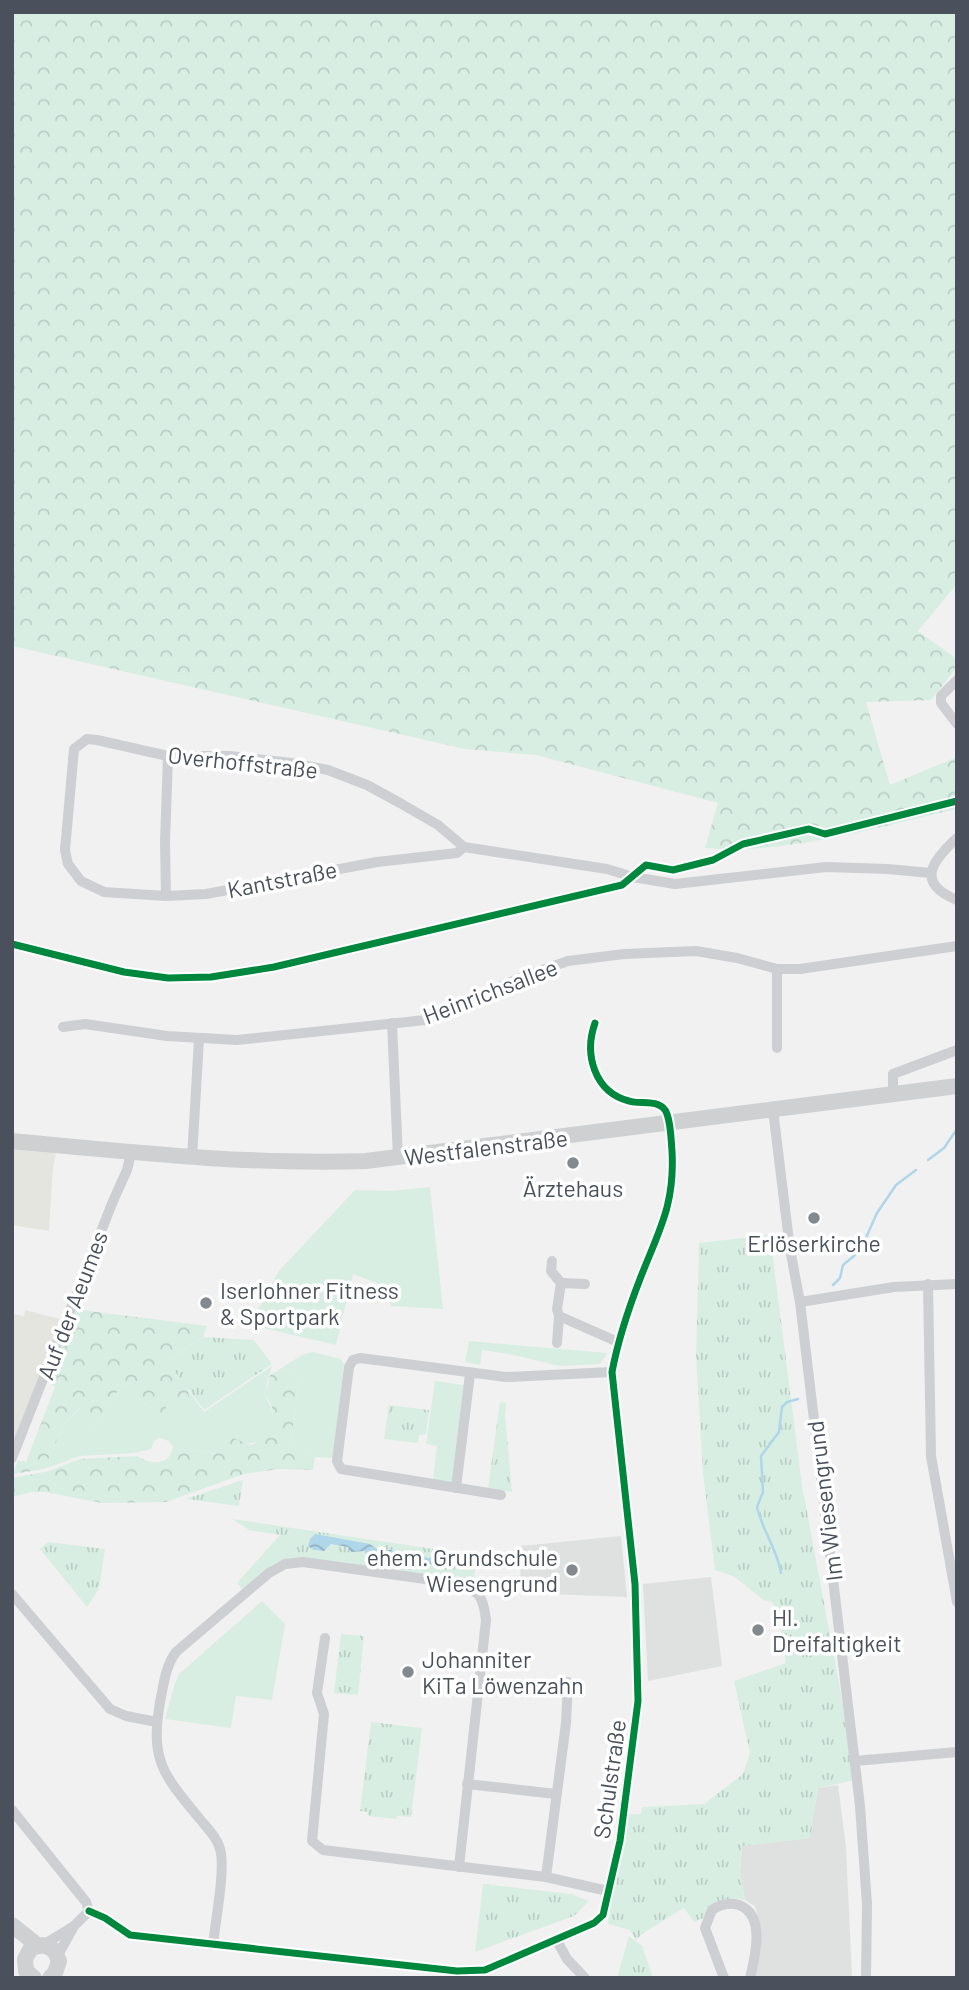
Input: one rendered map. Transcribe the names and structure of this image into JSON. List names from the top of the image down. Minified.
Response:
{"streets":{"main road":["Westfalenstraße"],"street":["Overhoffstraße","Kantstraße","Heinrichsallee","Auf der Aeumes","Im Wiesengrund","Schulstraße"]},"crossings":[["Overhoffstraße","Kantstraße"],["Westfalenstraße","Auf der Aeumes"],["Westfalenstraße","Im Wiesengrund"],["Westfalenstraße","Schulstraße"]],"places":["Ärztehaus","Erlöserkirche","Iserlohner Fitness & Sportpark","ehem. Grundschule Wiesengrund","Hl. Dreifaltigkeit","Johanniter KiTa Löwenzahn"]}
